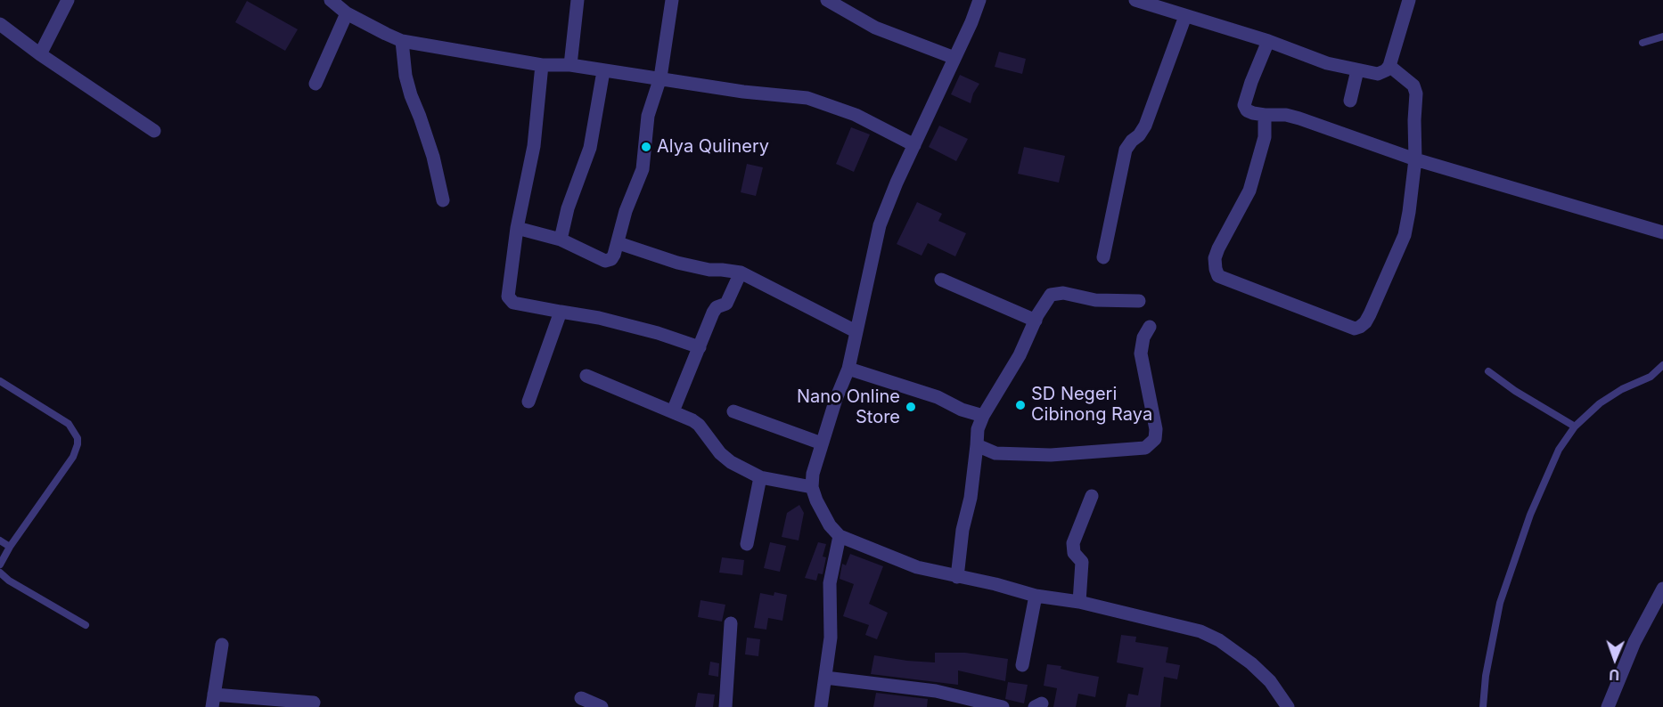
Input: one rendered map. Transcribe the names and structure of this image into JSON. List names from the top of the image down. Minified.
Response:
{"places":["Alya Qulinery","SD Negeri Cibinong Raya","Nano Online Store"],"north":"bottom"}
